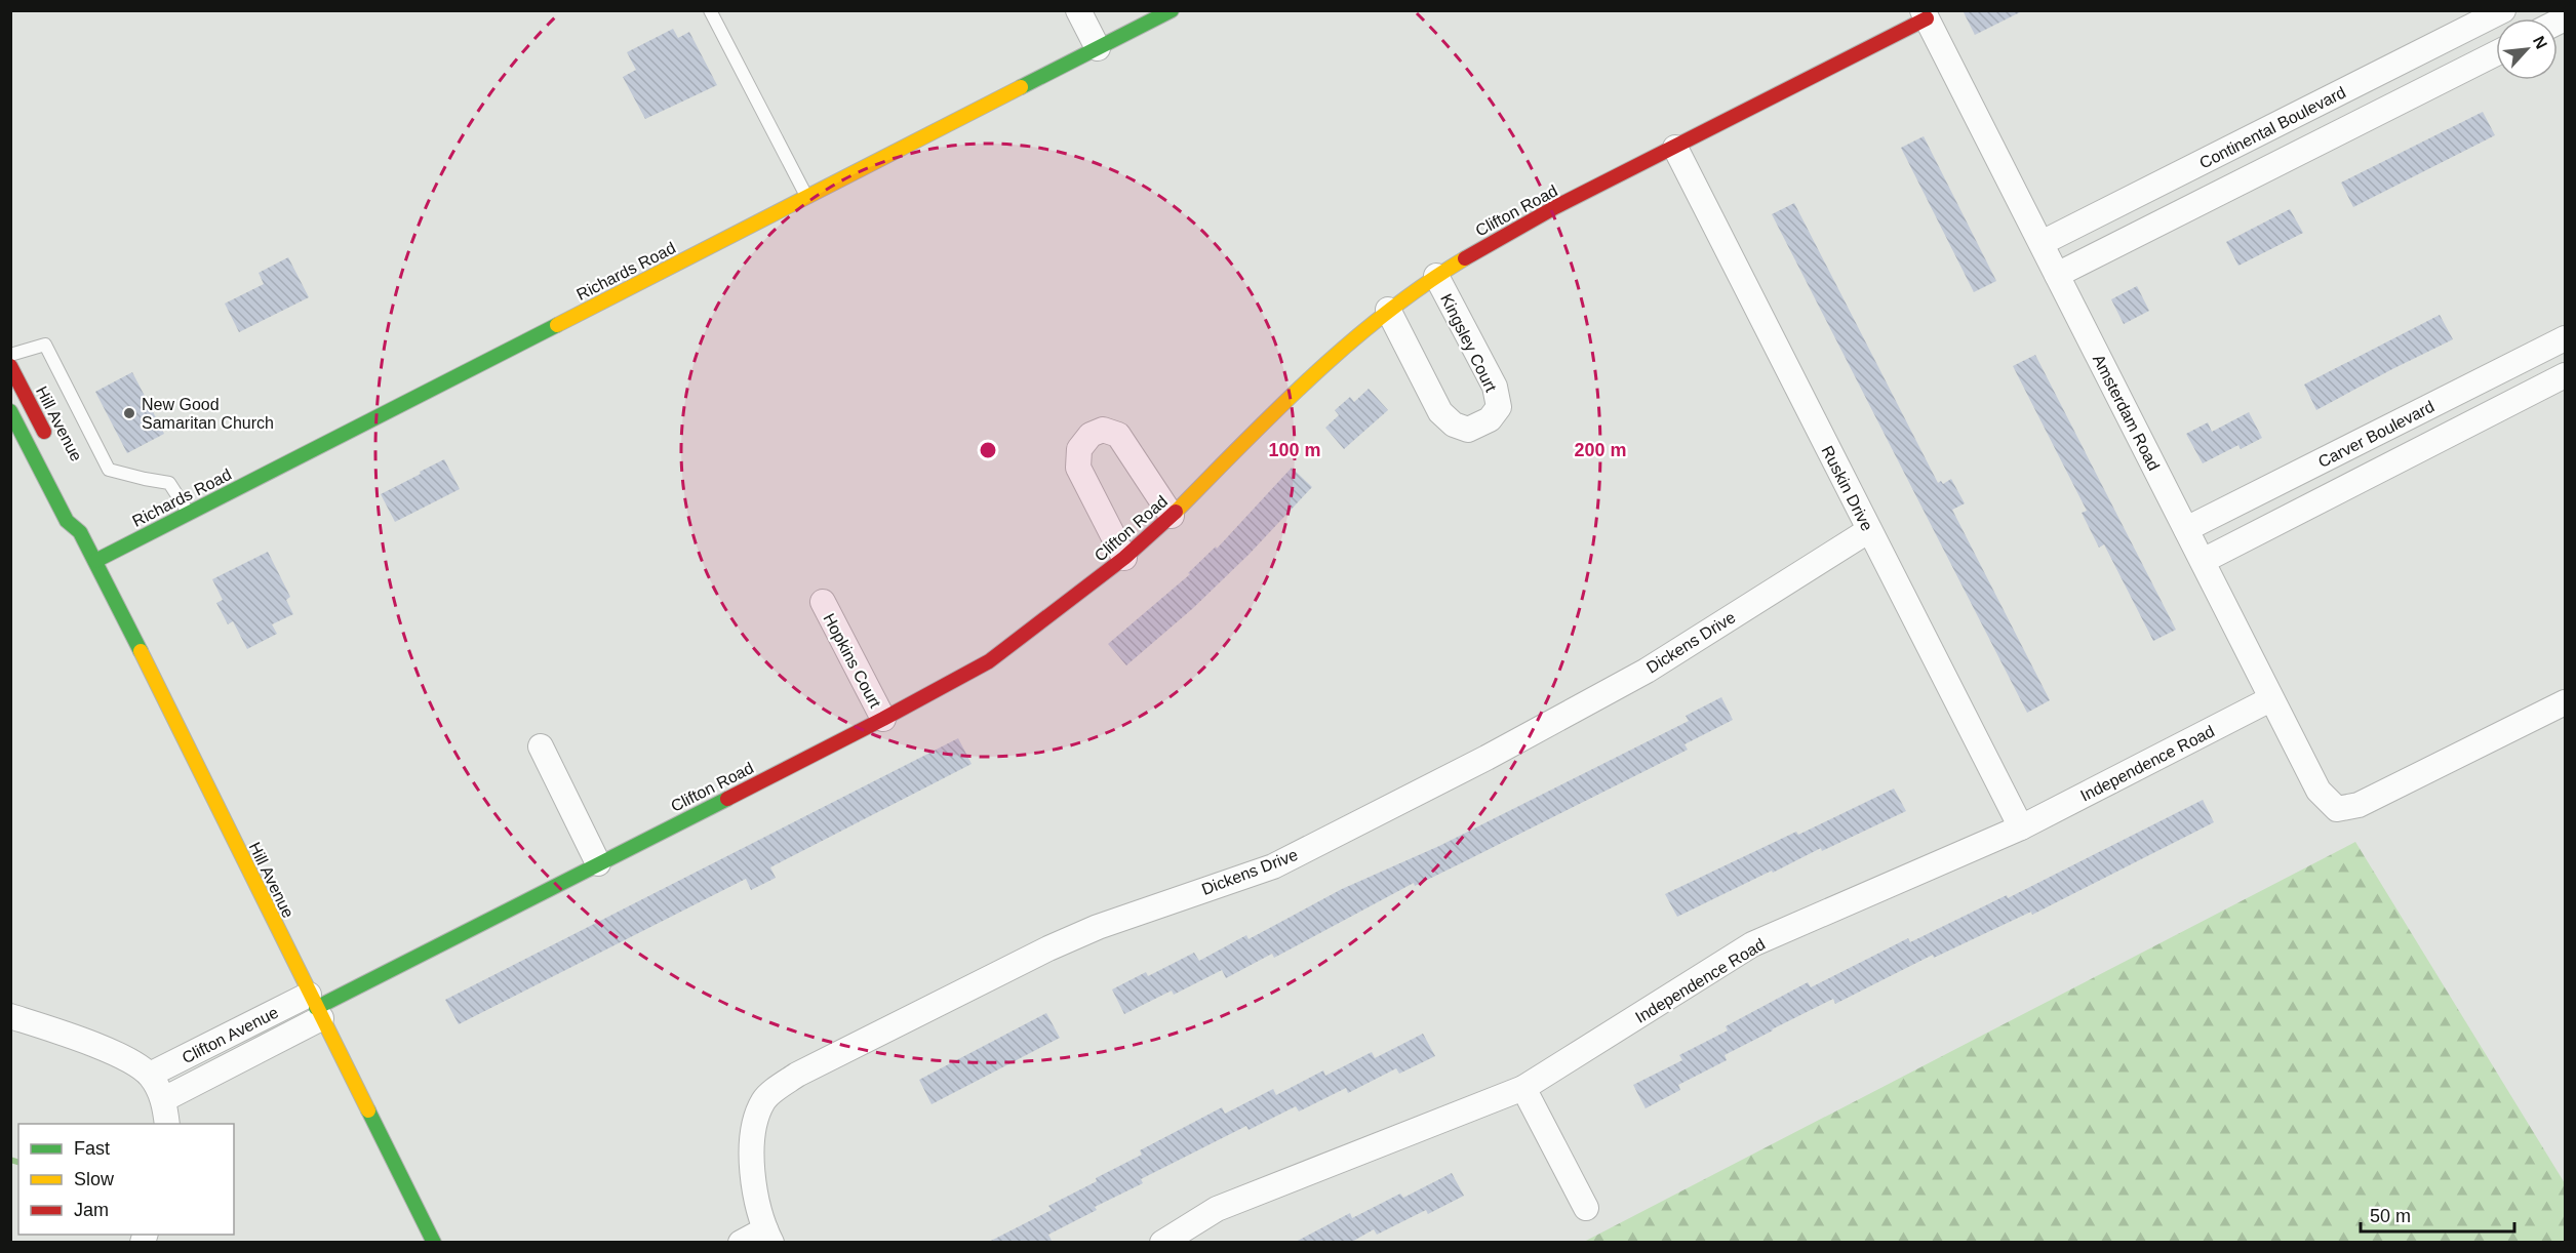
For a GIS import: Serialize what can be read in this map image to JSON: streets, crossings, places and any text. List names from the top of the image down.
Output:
{
  "streets": {
    "street": [
      "Continental Boulevard",
      "Clifton Road",
      "Richards Road",
      "Kingsley Court",
      "Amsterdam Road",
      "Hill Avenue",
      "Carver Boulevard",
      "Ruskin Drive",
      "Dickens Drive",
      "Hopkins Court",
      "Independence Road",
      "Clifton Avenue"
    ]
  },
  "crossings": [
    ["Continental Boulevard", "Amsterdam Road"],
    ["Clifton Road", "Kingsley Court"],
    ["Clifton Road", "Amsterdam Road"],
    ["Clifton Road", "Hill Avenue"],
    ["Clifton Road", "Ruskin Drive"],
    ["Clifton Road", "Hopkins Court"],
    ["Clifton Road", "Clifton Avenue"],
    ["Richards Road", "Hill Avenue"],
    ["Amsterdam Road", "Carver Boulevard"],
    ["Amsterdam Road", "Independence Road"],
    ["Hill Avenue", "Clifton Avenue"],
    ["Ruskin Drive", "Dickens Drive"],
    ["Ruskin Drive", "Independence Road"]
  ],
  "places": ["New Good Samaritan Church"],
  "legend": ["Fast", "Slow", "Jam"],
  "scale_bar": "50 m",
  "north": "top right",
  "rings": ["100 m", "200 m"]
}
